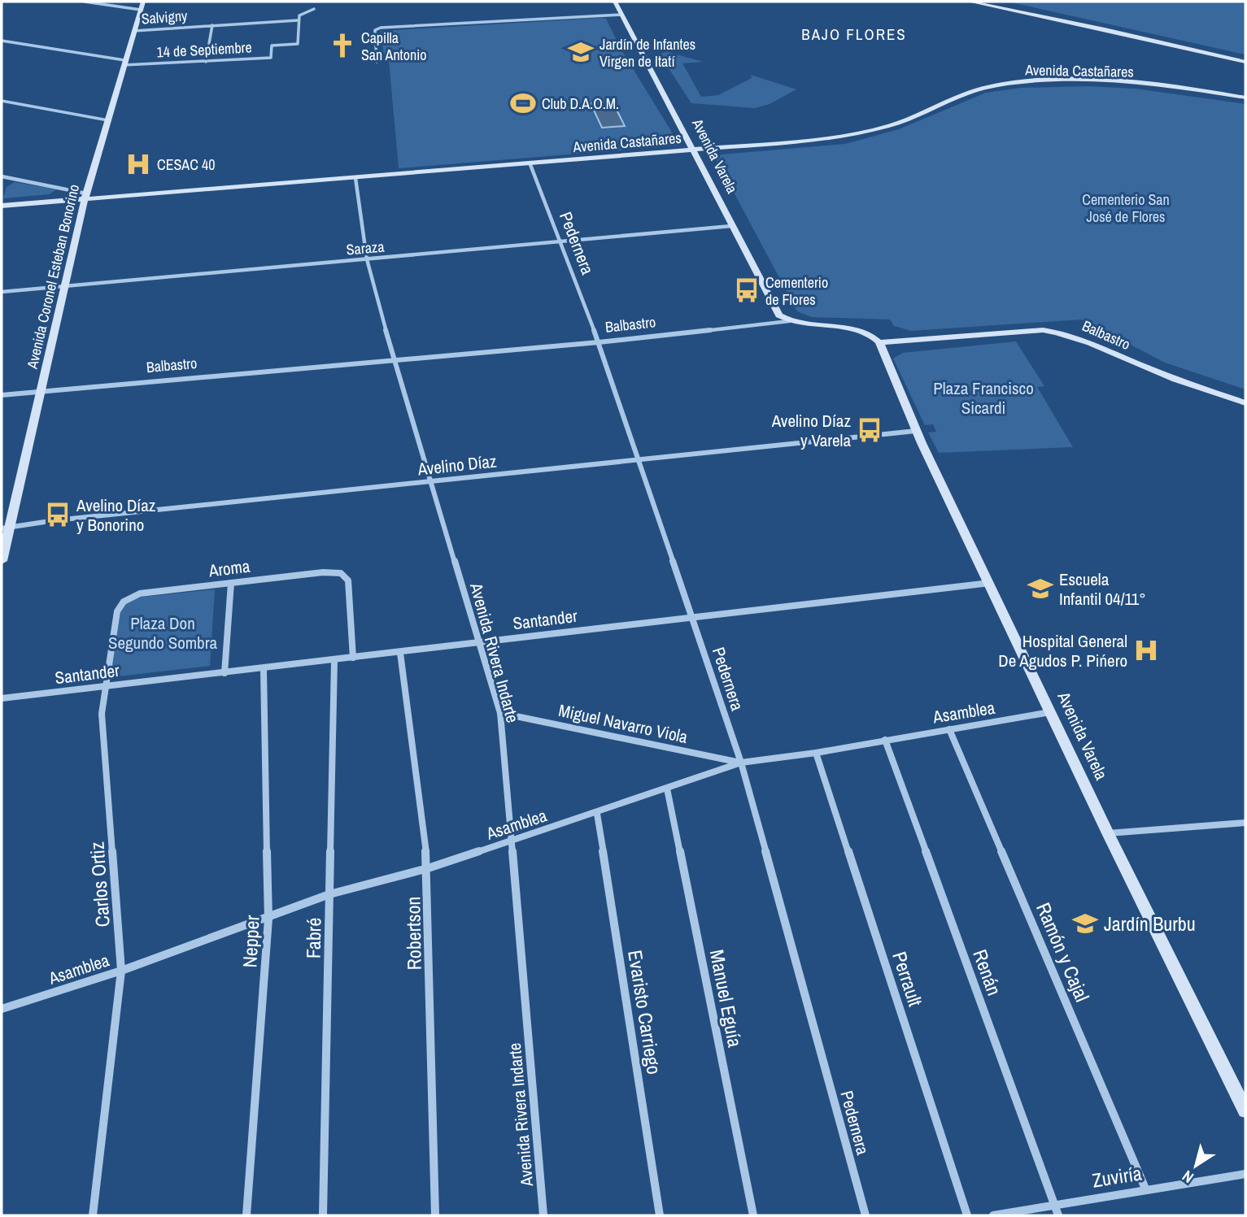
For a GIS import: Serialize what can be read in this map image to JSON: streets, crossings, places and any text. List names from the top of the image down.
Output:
{
  "streets": {
    "main road": [
      "Avenida Castañares",
      "Avenida Varela",
      "Avenida Coronel Esteban Bonorino",
      "Balbastro"
    ],
    "street": [
      "Salvigny",
      "14 de Septiembre",
      "Pedernera",
      "Saraza",
      "Avelino Díaz",
      "Aroma",
      "Santander",
      "Avenida Rivera Indarte",
      "Asamblea",
      "Miguel Navarro Viola",
      "Carlos Ortiz",
      "Robertson",
      "Fabré",
      "Nepper",
      "Ramón y Cajal",
      "Renán",
      "Perrault",
      "Manuel Eguía",
      "Evaristo Carriego",
      "Zuviría"
    ]
  },
  "crossings": [
    ["Salvigny", "14 de Septiembre"],
    ["Salvigny", "Avenida Coronel Esteban Bonorino"],
    ["14 de Septiembre", "Avenida Coronel Esteban Bonorino"],
    ["Avenida Castañares", "Avenida Varela"],
    ["Avenida Castañares", "Pedernera"],
    ["Avenida Castañares", "Avenida Coronel Esteban Bonorino"],
    ["Avenida Castañares", "Avenida Rivera Indarte"],
    ["Avenida Varela", "Saraza"],
    ["Avenida Varela", "Balbastro"],
    ["Avenida Varela", "Avelino Díaz"],
    ["Avenida Varela", "Santander"],
    ["Avenida Varela", "Asamblea"],
    ["Pedernera", "Saraza"],
    ["Pedernera", "Balbastro"],
    ["Pedernera", "Avelino Díaz"],
    ["Pedernera", "Santander"],
    ["Pedernera", "Asamblea"],
    ["Pedernera", "Miguel Navarro Viola"],
    ["Saraza", "Avenida Coronel Esteban Bonorino"],
    ["Saraza", "Avenida Rivera Indarte"],
    ["Avenida Coronel Esteban Bonorino", "Balbastro"],
    ["Avenida Coronel Esteban Bonorino", "Avelino Díaz"],
    ["Balbastro", "Avenida Rivera Indarte"],
    ["Avelino Díaz", "Avenida Rivera Indarte"],
    ["Aroma", "Santander"],
    ["Aroma", "Carlos Ortiz"],
    ["Santander", "Avenida Rivera Indarte"],
    ["Santander", "Carlos Ortiz"],
    ["Santander", "Robertson"],
    ["Santander", "Fabré"],
    ["Santander", "Nepper"],
    ["Avenida Rivera Indarte", "Asamblea"],
    ["Avenida Rivera Indarte", "Miguel Navarro Viola"],
    ["Asamblea", "Miguel Navarro Viola"],
    ["Asamblea", "Carlos Ortiz"],
    ["Asamblea", "Robertson"],
    ["Asamblea", "Fabré"],
    ["Asamblea", "Nepper"],
    ["Asamblea", "Ramón y Cajal"],
    ["Asamblea", "Renán"],
    ["Asamblea", "Perrault"],
    ["Asamblea", "Manuel Eguía"],
    ["Asamblea", "Evaristo Carriego"],
    ["Ramón y Cajal", "Zuviría"],
    ["Renán", "Zuviría"]
  ],
  "districts": ["BAJO FLORES"],
  "parks": ["Cementerio San José de Flores", "Plaza Francisco Sicardi", "Plaza Don Segundo Sombra"],
  "places": {
    "church": ["Capilla San Antonio"],
    "school or university": ["Jardín de Infantes Virgen de Itatí", "Escuela Infantil 04/11°", "Jardín Burbu"],
    "sports": ["Club D.A.O.M."],
    "hospital": ["CESAC 40", "Hospital General De Agudos P. Pińero"],
    "bus stop": ["Cementerio de Flores", "Avelino Díaz y Varela", "Avelino Díaz y Bonorino"]
  },
  "north": "bottom left"
}
